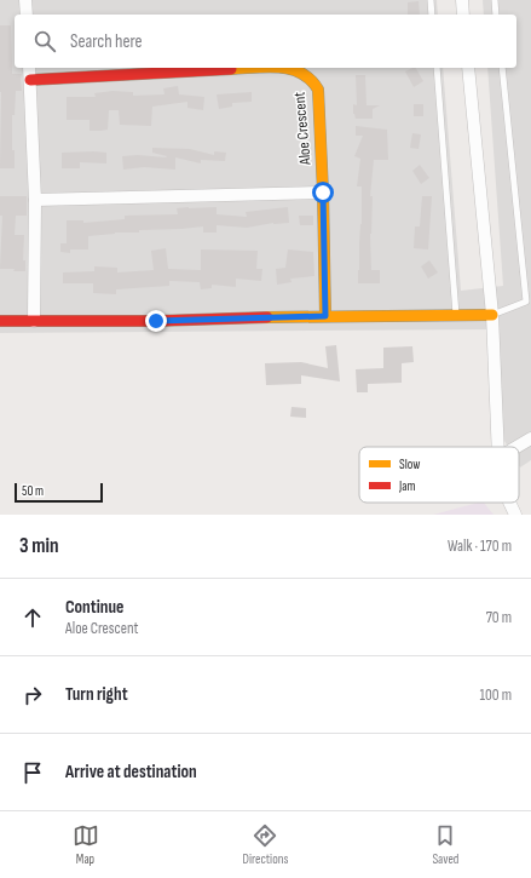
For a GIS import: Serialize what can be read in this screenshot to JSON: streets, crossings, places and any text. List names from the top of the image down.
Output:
{
  "streets": {
    "street": ["Aloe Crescent"]
  },
  "legend": ["Slow", "Jam"],
  "scale_bar": "50 m",
  "page": {
    "search": "Search here",
    "scale": "50 m",
    "heading": ["3 min", "Walk · 170 m"],
    "list": [
      ["Continue", "Aloe Crescent", "70 m"],
      ["Turn right", "100 m"],
      "Arrive at destination"
    ],
    "nav": ["Map", "Directions", "Saved"]
  }
}
